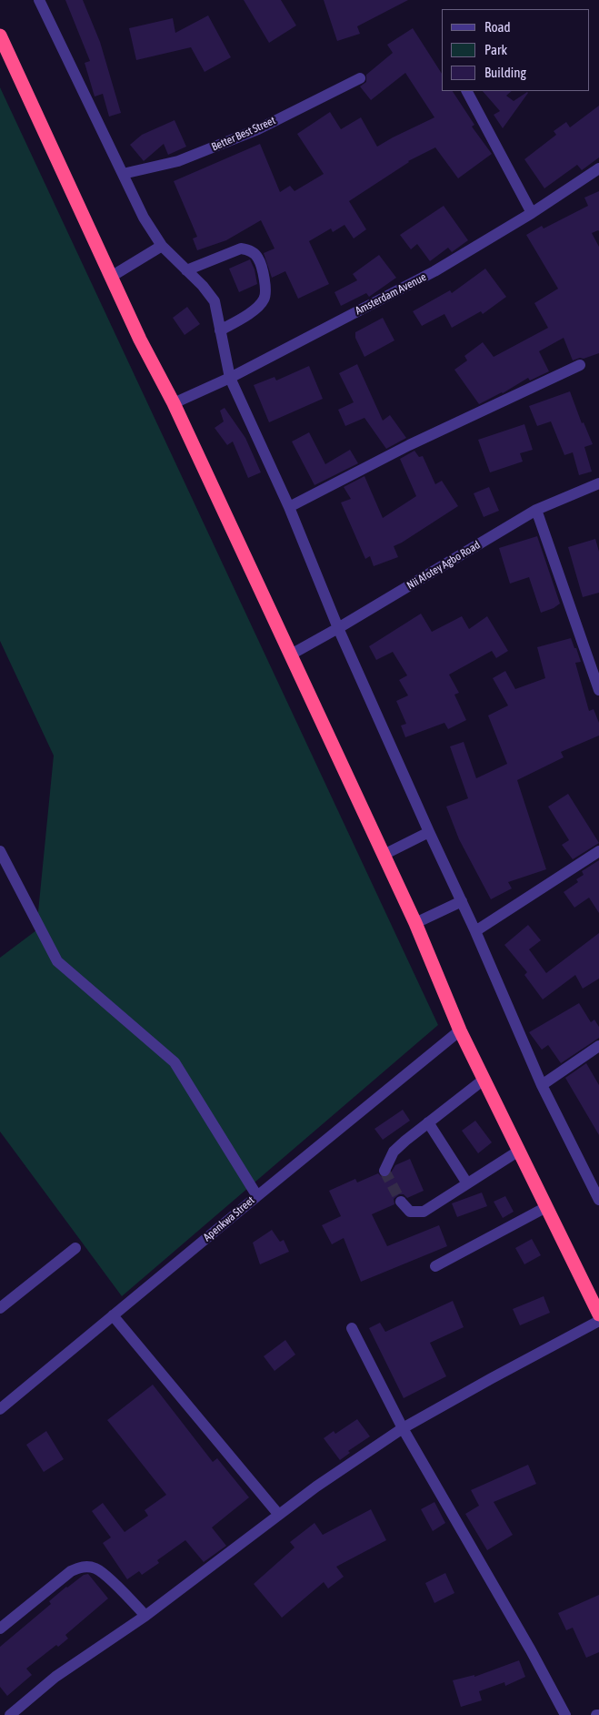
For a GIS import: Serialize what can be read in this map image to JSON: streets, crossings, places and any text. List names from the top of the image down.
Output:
{
  "streets": {
    "street": [
      "Better Best Street",
      "Amsterdam Avenue",
      "Nii Afotey Agbo Road",
      "Apenkwa Street"
    ]
  },
  "legend": ["Road", "Park", "Building"]
}
